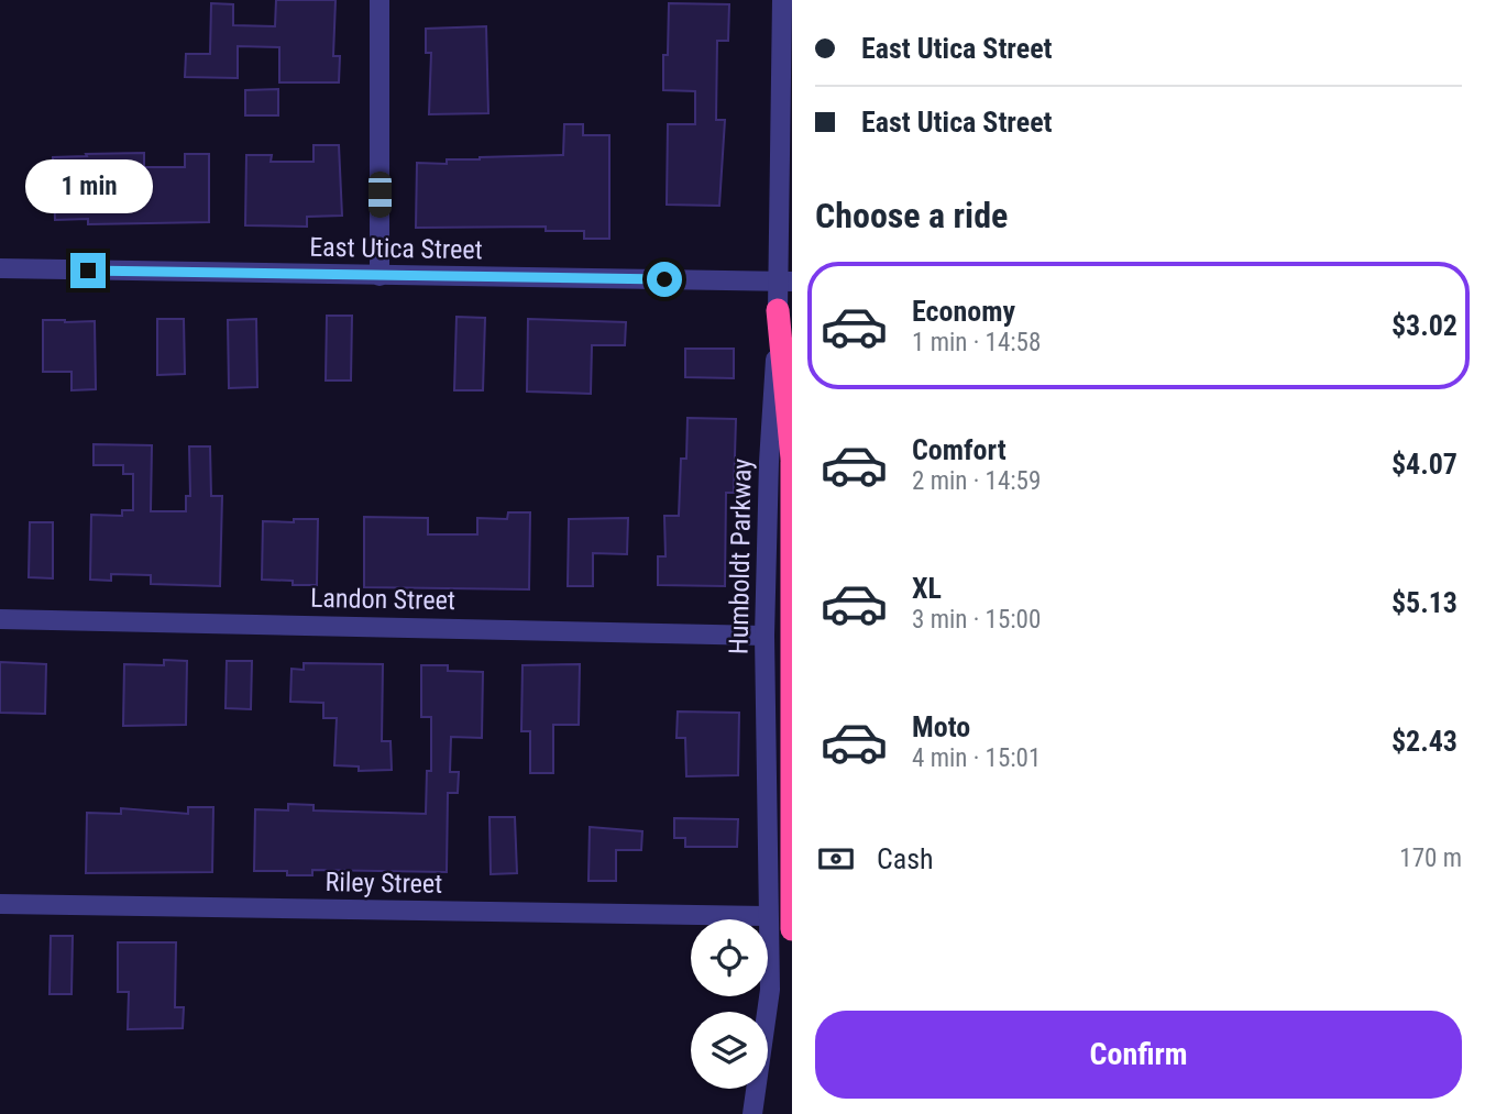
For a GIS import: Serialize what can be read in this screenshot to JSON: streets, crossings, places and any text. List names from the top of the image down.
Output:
{
  "streets": {
    "street": [
      "East Utica Street",
      "Humboldt Parkway",
      "Landon Street",
      "Riley Street"
    ]
  },
  "crossings": [
    ["East Utica Street", "Humboldt Parkway"],
    ["Humboldt Parkway", "Landon Street"],
    ["Humboldt Parkway", "Riley Street"]
  ],
  "page": {
    "banner": ["East Utica Street", "East Utica Street"],
    "bubble": "1 min",
    "heading": "Choose a ride",
    "list": [
      {
        "name": "Economy",
        "note": "1 min · 14:58",
        "value": "$3.02"
      },
      {
        "name": "Comfort",
        "note": "2 min · 14:59",
        "value": "$4.07"
      },
      {
        "name": "XL",
        "note": "3 min · 15:00",
        "value": "$5.13"
      },
      {
        "name": "Moto",
        "note": "4 min · 15:01",
        "value": "$2.43"
      }
    ],
    "pay": ["Cash", "170 m"],
    "buttons": "Confirm"
  }
}
